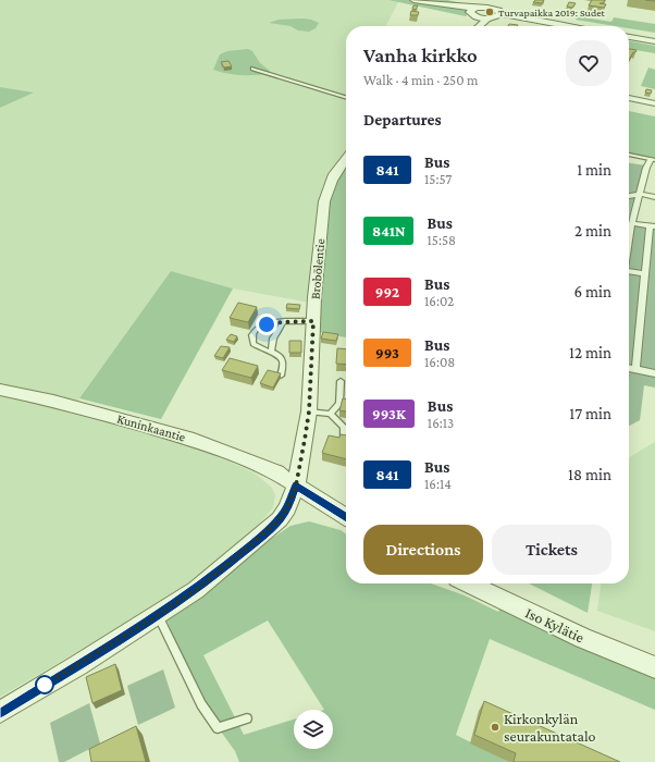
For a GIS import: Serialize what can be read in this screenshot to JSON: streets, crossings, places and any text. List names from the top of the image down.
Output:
{
  "streets": {
    "street": ["Brobölentie", "Kuninkaantie", "Iso Kylätie"]
  },
  "crossings": [
    ["Brobölentie", "Kuninkaantie"]
  ],
  "places": ["Turvapaikka 2019: Sudet", "Kirkonkylän seurakuntatalo"],
  "lines": ["bus line 841"],
  "page": {
    "heading": [
      ["Vanha kirkko", "Walk · 4 min · 250 m"],
      "Departures"
    ],
    "list": [
      {
        "mark": "841",
        "name": "Bus",
        "note": "15:57",
        "value": "1 min"
      },
      {
        "mark": "841N",
        "name": "Bus",
        "note": "15:58",
        "value": "2 min"
      },
      {
        "mark": "992",
        "name": "Bus",
        "note": "16:02",
        "value": "6 min"
      },
      {
        "mark": "993",
        "name": "Bus",
        "note": "16:08",
        "value": "12 min"
      },
      {
        "mark": "993K",
        "name": "Bus",
        "note": "16:13",
        "value": "17 min"
      },
      {
        "mark": "841",
        "name": "Bus",
        "note": "16:14",
        "value": "18 min"
      }
    ],
    "buttons": ["Directions", "Tickets"]
  }
}
